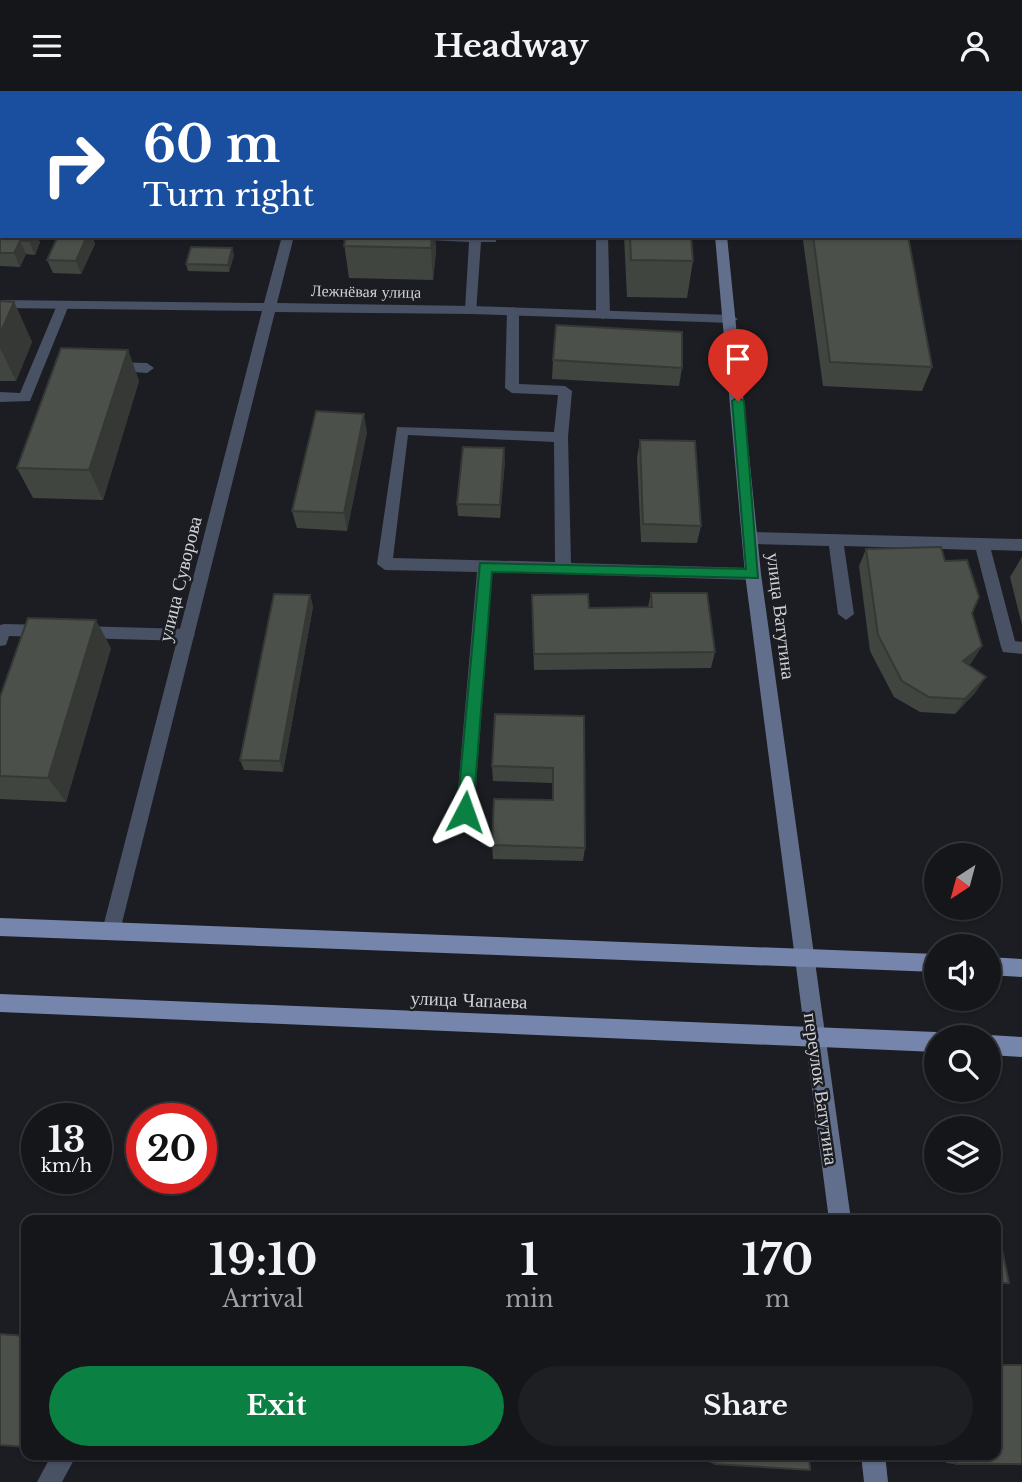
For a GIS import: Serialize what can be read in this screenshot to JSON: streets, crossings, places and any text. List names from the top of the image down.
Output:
{
  "streets": {
    "main road": ["улица Ватутина", "улица Чапаева", "переулок Ватутина"],
    "street": ["Лежнёвая улица", "улица Суворова"]
  },
  "crossings": [
    ["Лежнёвая улица", "улица Суворова"],
    ["Лежнёвая улица", "улица Ватутина"],
    ["улица Ватутина", "переулок Ватутина"],
    ["улица Чапаева", "переулок Ватутина"]
  ],
  "north": "bottom left",
  "page": {
    "header": "Headway",
    "turn": ["60 m", "Turn right"],
    "speed": "13 km/h",
    "limit": "20",
    "eta": [
      "19:10",
      "Arrival",
      "1",
      "min",
      "170",
      "m"
    ],
    "buttons": ["Exit", "Share"]
  }
}
